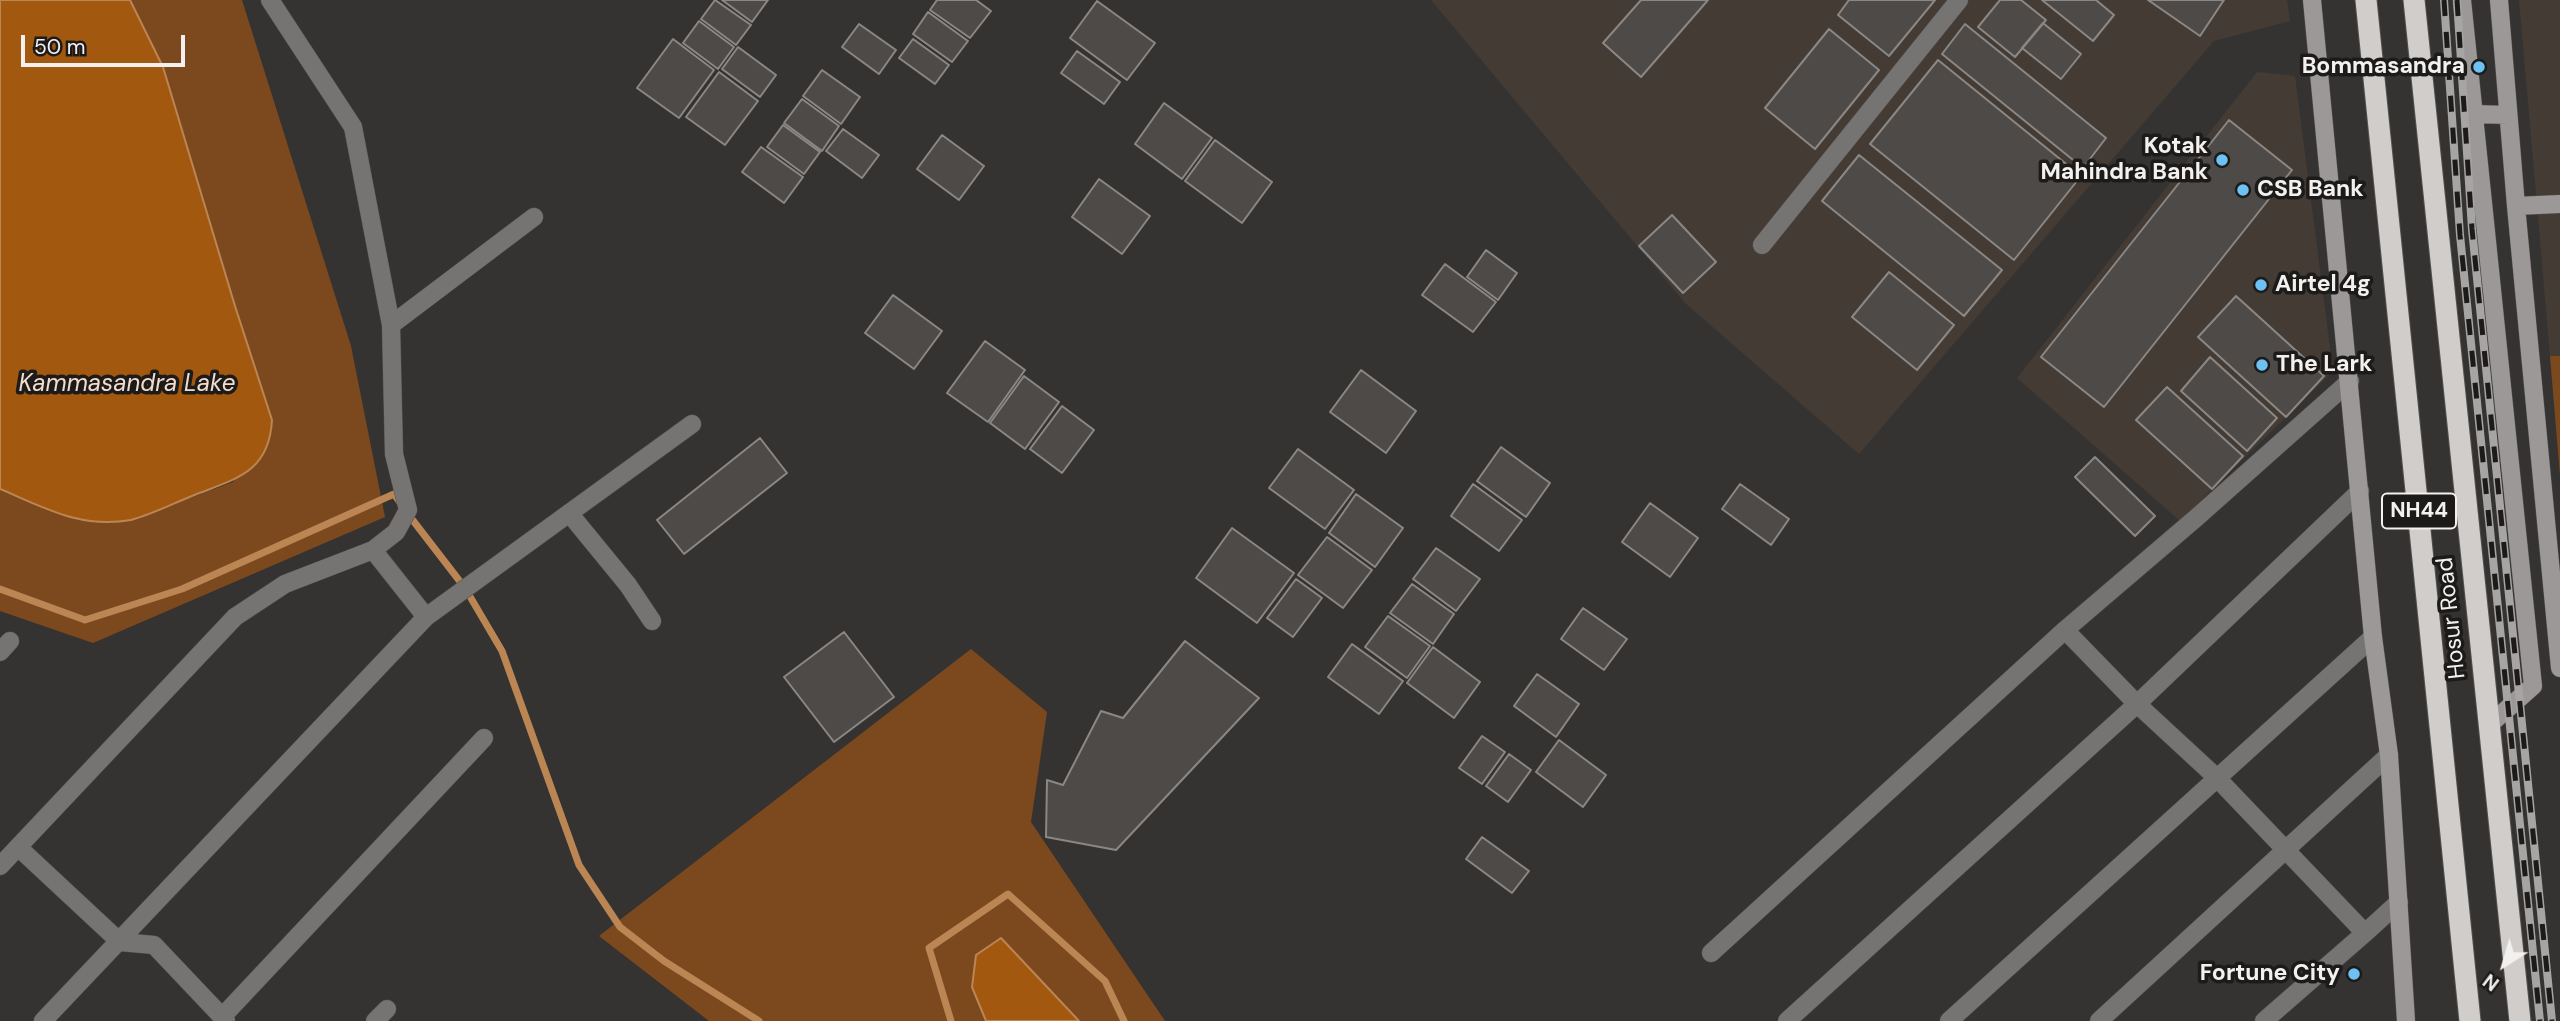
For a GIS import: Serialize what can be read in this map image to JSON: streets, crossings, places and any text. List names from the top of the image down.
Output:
{
  "streets": {
    "highway": ["NH44", "Hosur Road"]
  },
  "water": ["Kammasandra Lake"],
  "places": [
    "Bommasandra",
    "Kotak Mahindra Bank",
    "CSB Bank",
    "Airtel 4g",
    "The Lark",
    "Fortune City"
  ],
  "scale_bar": "50 m",
  "north": "bottom left"
}
